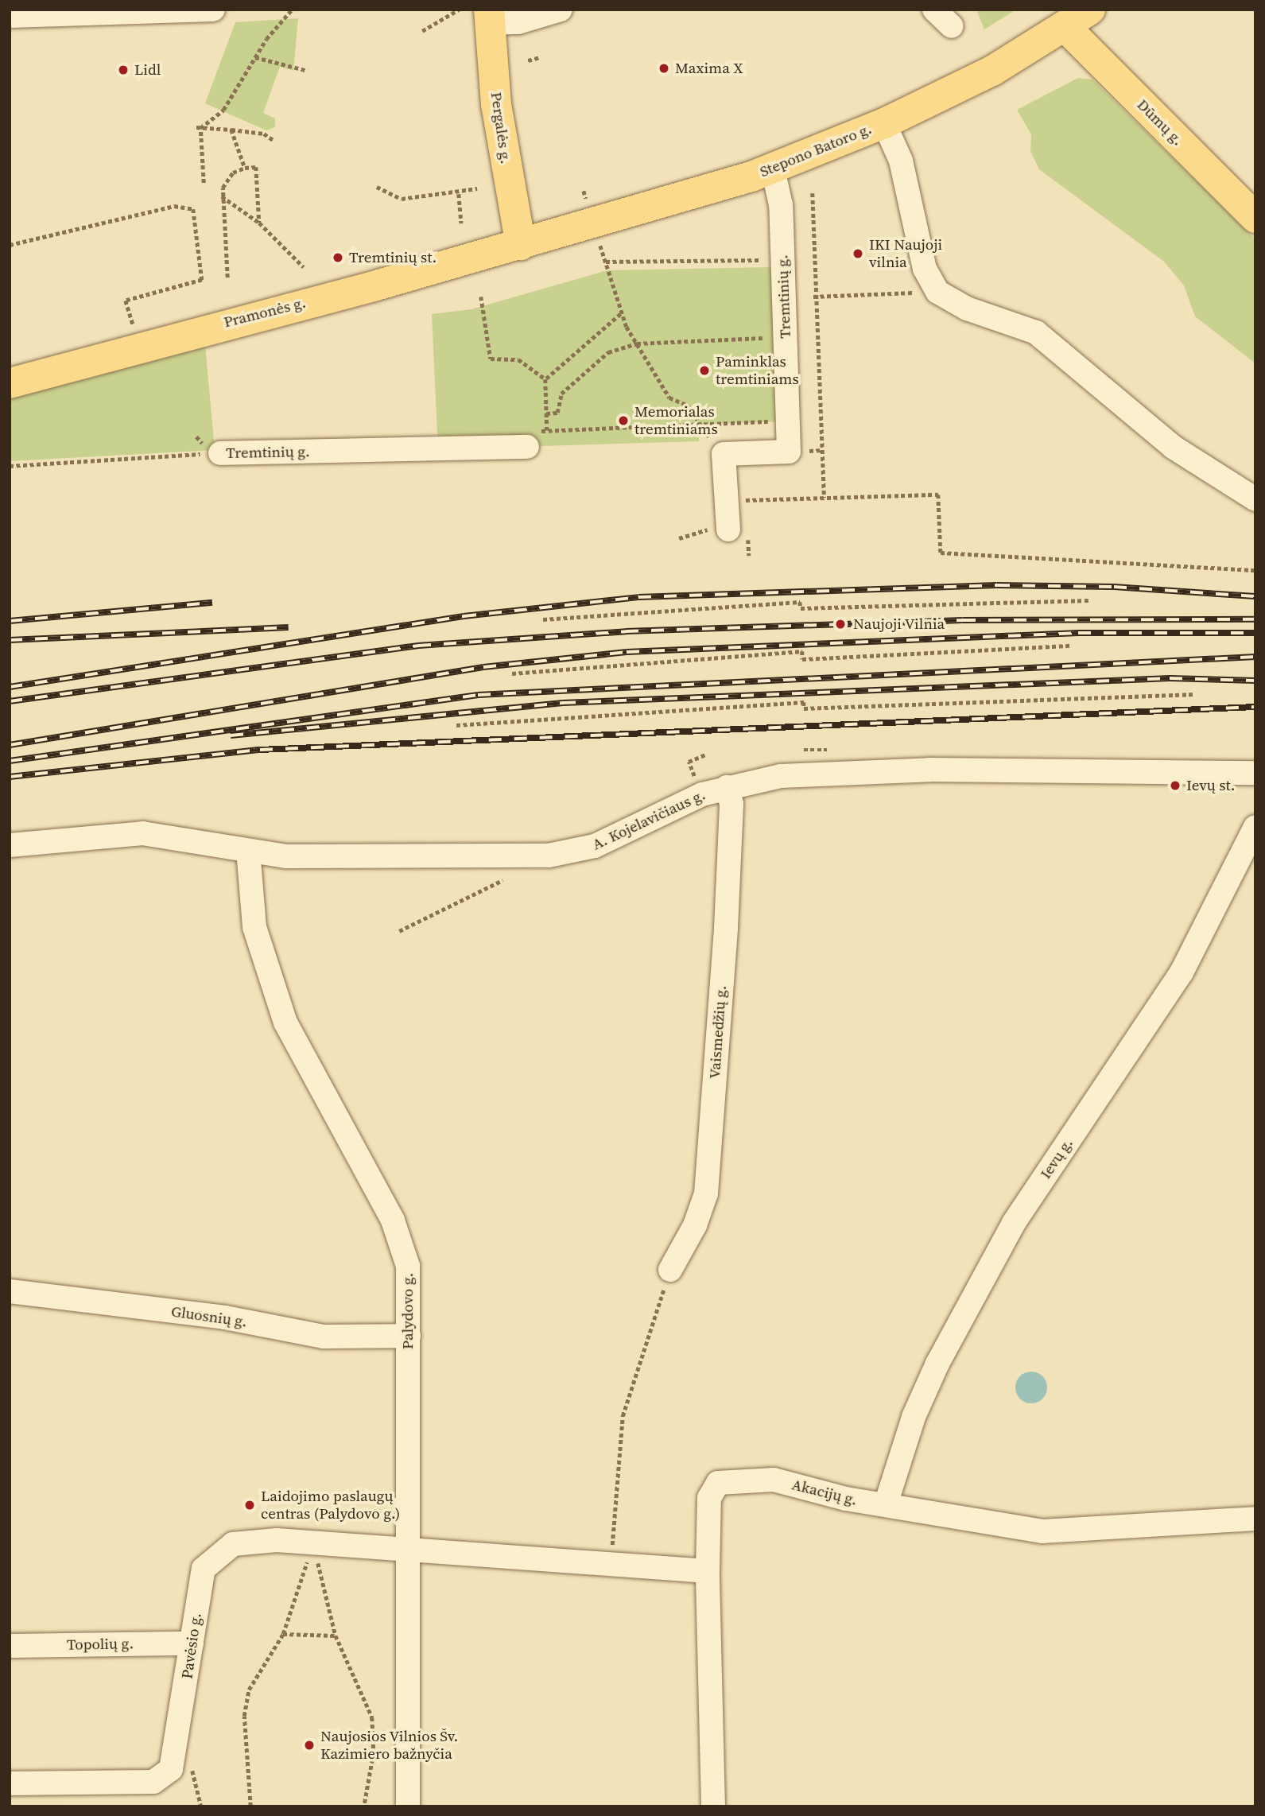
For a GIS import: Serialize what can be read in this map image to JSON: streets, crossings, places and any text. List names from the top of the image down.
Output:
{
  "streets": {
    "main road": [
      "Dūmų g.",
      "Pergalės g.",
      "Stepono Batoro g.",
      "Pramonės g."
    ],
    "street": [
      "Tremtinių g.",
      "A. Kojelavičiaus g.",
      "Vaismedžių g.",
      "Ievų g.",
      "Palydovo g.",
      "Gluosnių g.",
      "Akacijų g.",
      "Topolių g.",
      "Pavėsio g."
    ]
  },
  "crossings": [
    ["Dūmų g.", "Stepono Batoro g."],
    ["Pergalės g.", "Stepono Batoro g."],
    ["Pergalės g.", "Pramonės g."],
    ["Stepono Batoro g.", "Tremtinių g."],
    ["Stepono Batoro g.", "Pramonės g."],
    ["A. Kojelavičiaus g.", "Vaismedžių g."],
    ["A. Kojelavičiaus g.", "Palydovo g."],
    ["Ievų g.", "Akacijų g."],
    ["Palydovo g.", "Gluosnių g."],
    ["Palydovo g.", "Pavėsio g."],
    ["Akacijų g.", "Pavėsio g."],
    ["Topolių g.", "Pavėsio g."]
  ],
  "places": [
    "Maxima X",
    "Lidl",
    "IKI Naujoji vilnia",
    "Tremtinių st.",
    "Paminklas tremtiniams",
    "Memorialas tremtiniams",
    "Naujoji Vilnia",
    "Ievų st.",
    "Laidojimo paslaugų centras (Palydovo g.)",
    "Naujosios Vilnios Šv. Kazimiero bažnyčia"
  ]
}
